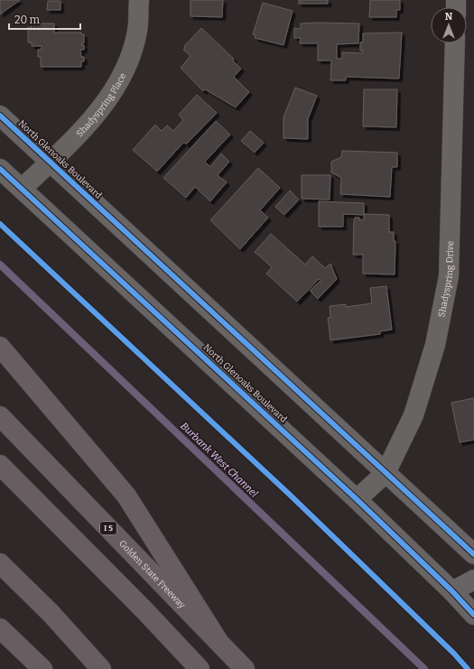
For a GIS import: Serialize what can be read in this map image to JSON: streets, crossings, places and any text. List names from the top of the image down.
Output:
{
  "streets": {
    "highway": ["I 5", "Golden State Freeway"],
    "main road": ["Shadyspring Place", "North Glenoaks Boulevard", "Shadyspring Drive"]
  },
  "crossings": [
    ["Shadyspring Place", "North Glenoaks Boulevard"],
    ["North Glenoaks Boulevard", "Shadyspring Drive"]
  ],
  "water": ["Burbank West Channel"],
  "scale_bar": "20 m",
  "north": "top"
}
